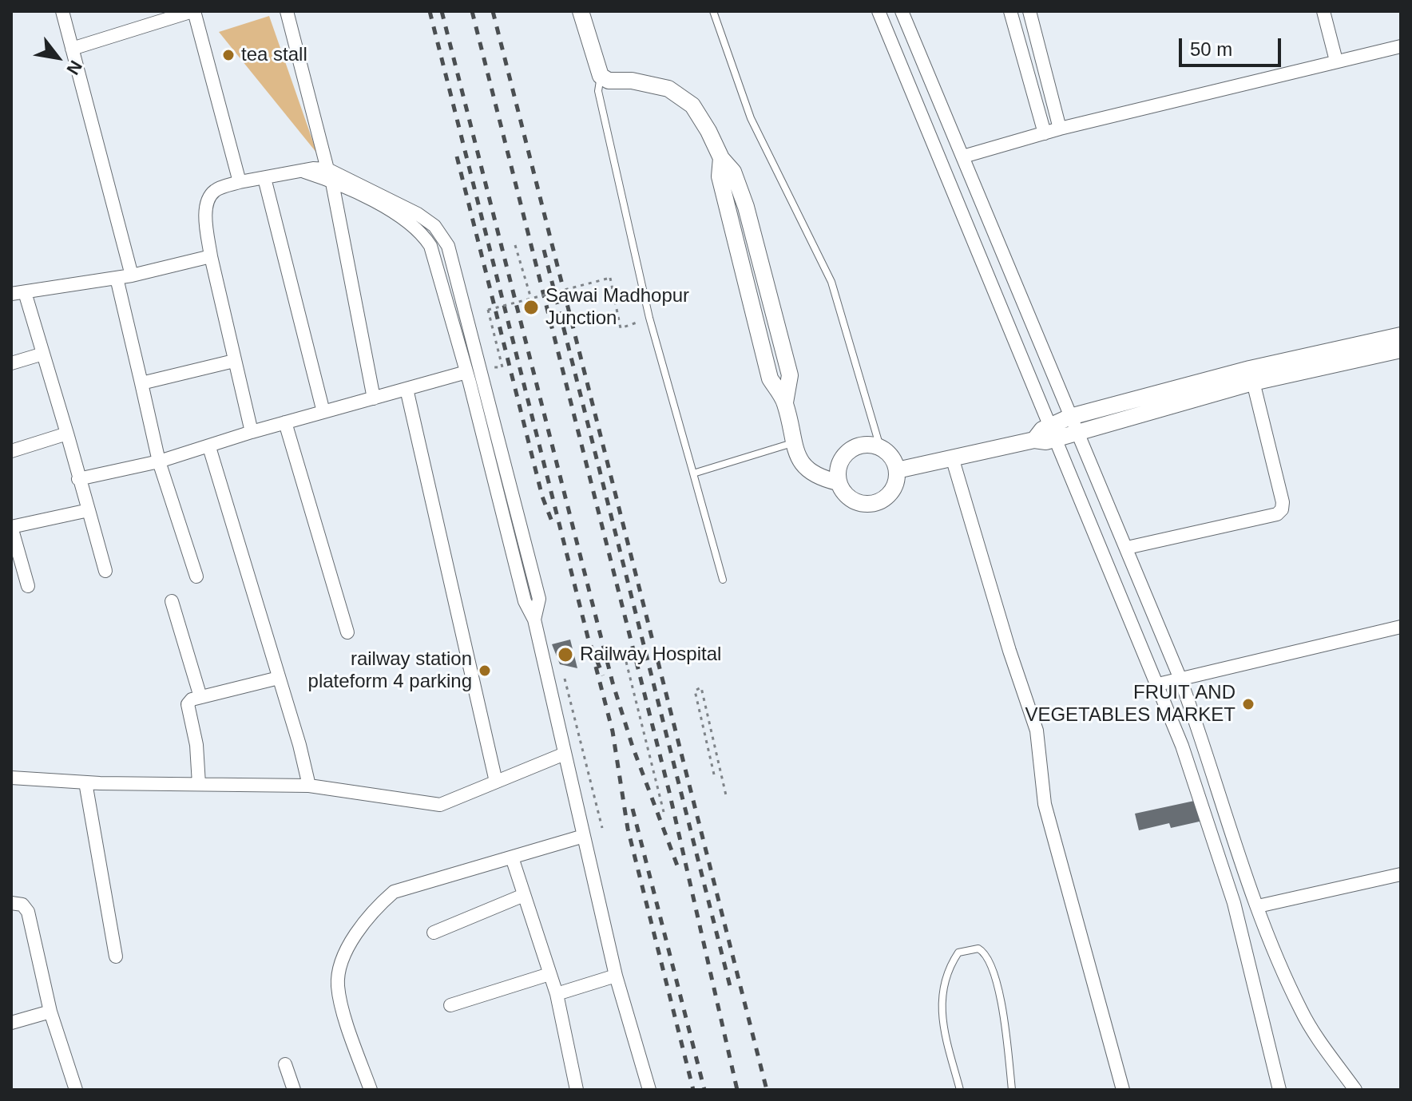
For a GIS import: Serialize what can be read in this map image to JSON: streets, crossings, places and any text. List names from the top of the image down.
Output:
{
  "places": [
    "tea stall",
    "Sawai Madhopur Junction",
    "Railway Hospital",
    "railway station plateform 4 parking",
    "FRUIT AND VEGETABLES MARKET"
  ],
  "scale_bar": "50 m",
  "north": "bottom right"
}
